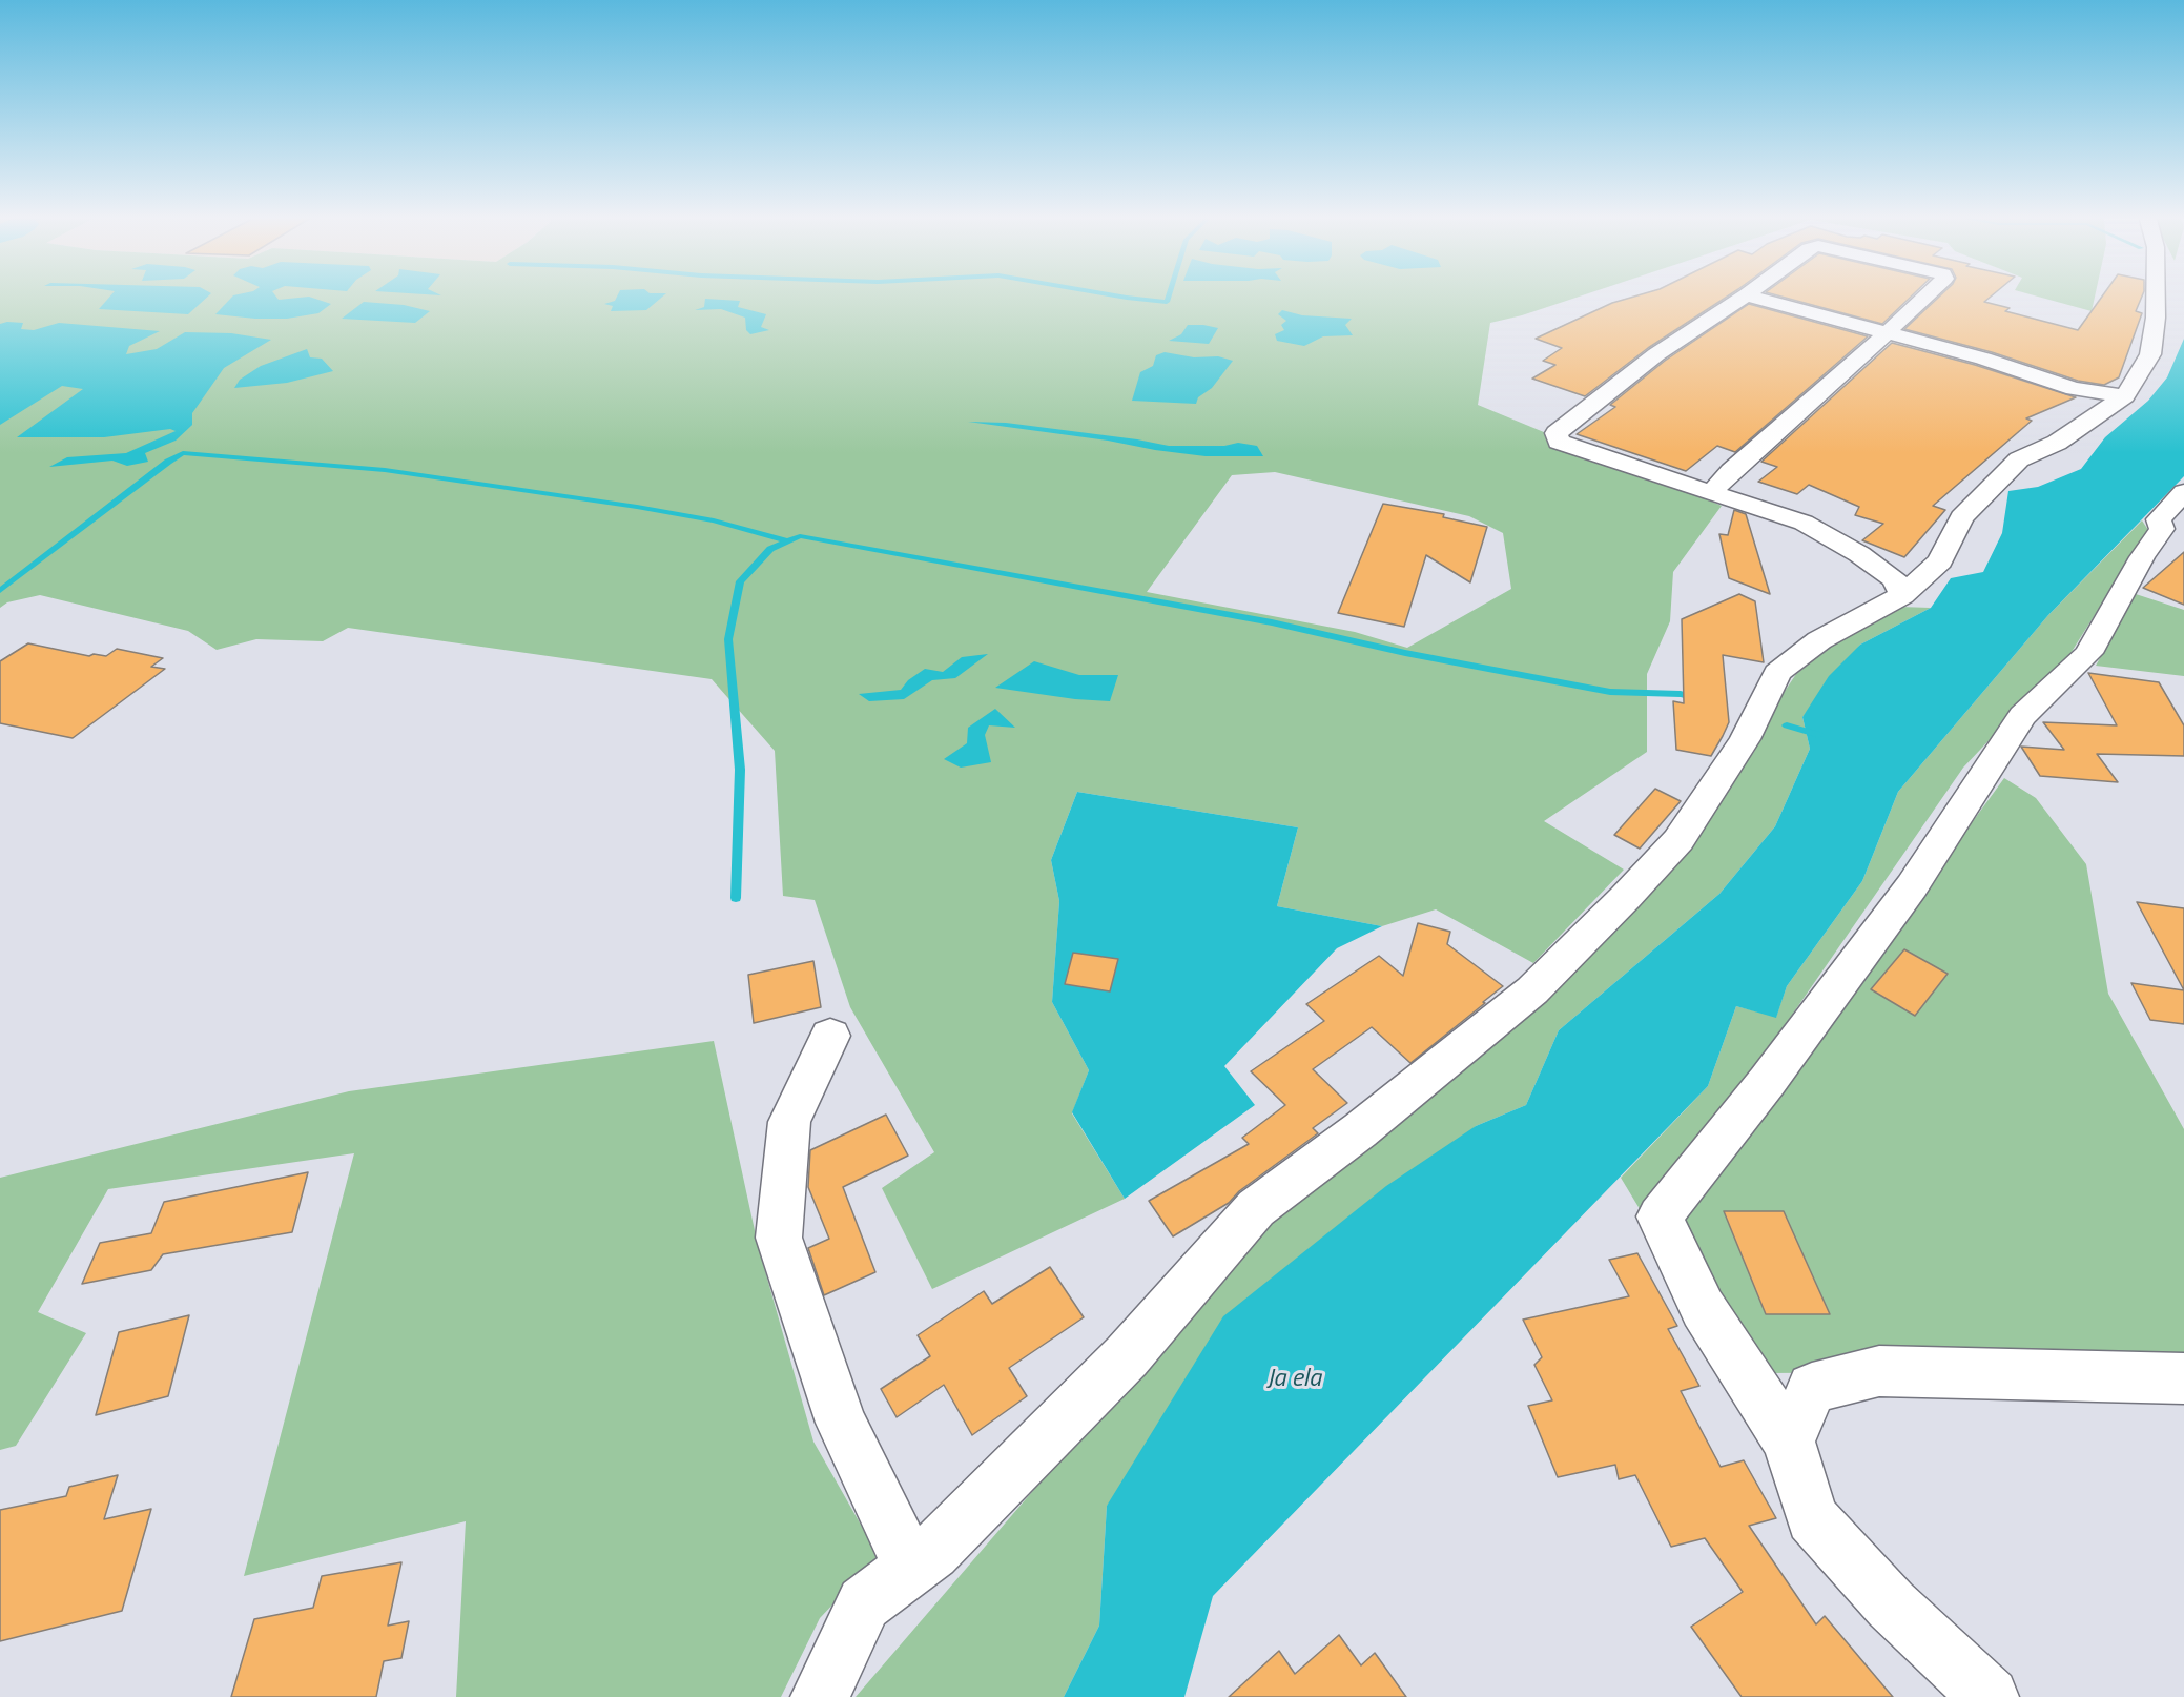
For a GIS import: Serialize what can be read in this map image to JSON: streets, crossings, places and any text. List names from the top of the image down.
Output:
{
  "water": ["Ja ela"]
}
